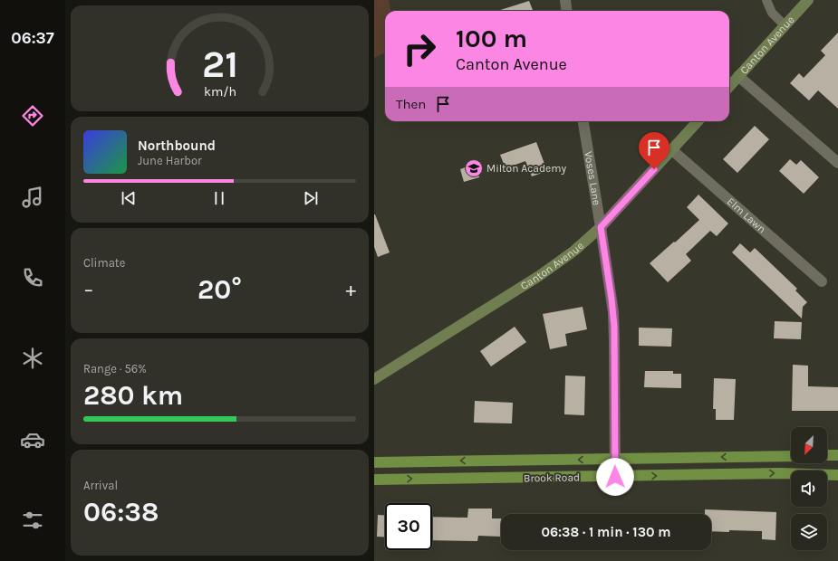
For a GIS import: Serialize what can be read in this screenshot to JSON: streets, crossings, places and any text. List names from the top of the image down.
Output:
{
  "streets": {
    "main road": ["Brook Road"],
    "street": ["Canton Avenue", "Voses Lane", "Elm Lawn"]
  },
  "crossings": [
    ["Canton Avenue", "Voses Lane"],
    ["Canton Avenue", "Elm Lawn"],
    ["Voses Lane", "Brook Road"]
  ],
  "places": {
    "school or university": ["Milton Academy"]
  },
  "north": "bottom left",
  "page": {
    "tabs": "06:37",
    "turn": ["100 m", "Canton Avenue"],
    "then": "Then",
    "song": ["Northbound", "June Harbor"],
    "tile": [
      "Climate",
      ["Range · 56%", "280 km"],
      ["Arrival", "06:38"]
    ],
    "heat": ["−", "20°", "+"],
    "limit": "30",
    "trip": "06:38 · 1 min · 130 m",
    "gauge": ["21", "km/h"]
  }
}
